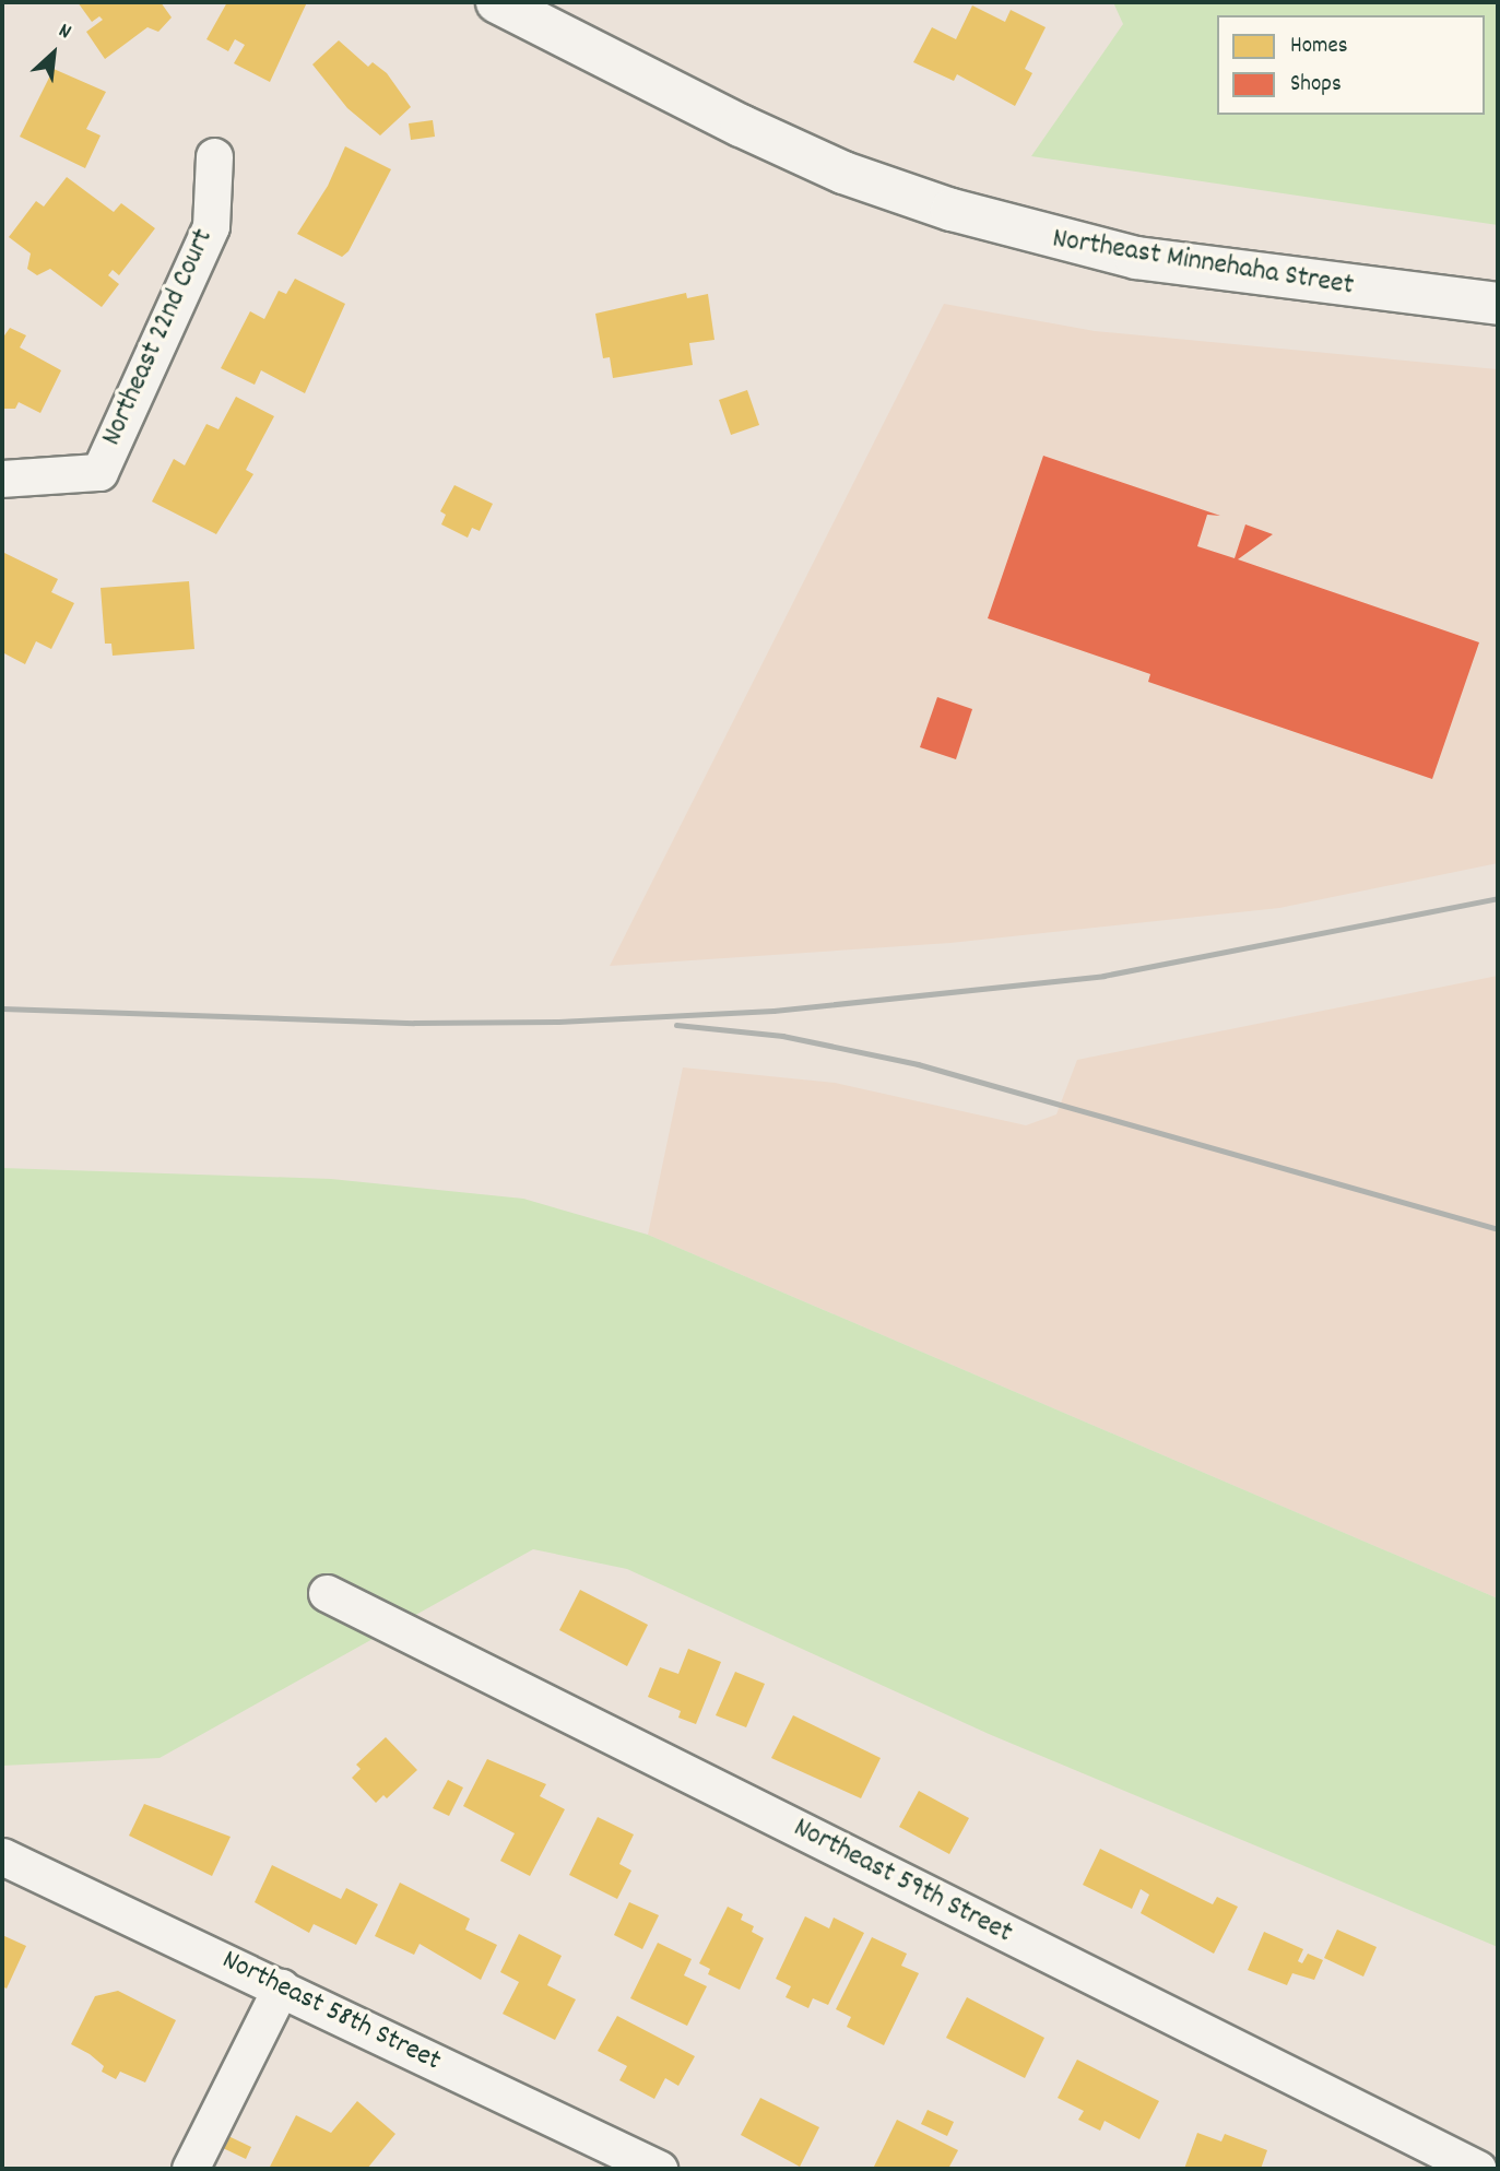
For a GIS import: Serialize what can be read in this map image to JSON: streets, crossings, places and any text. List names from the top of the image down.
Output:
{
  "streets": {
    "main road": ["Northeast Minnehaha Street"],
    "street": ["Northeast 22nd Court", "Northeast 59th Street", "Northeast 58th Street"]
  },
  "legend": ["Homes", "Shops"],
  "north": "top right"
}
